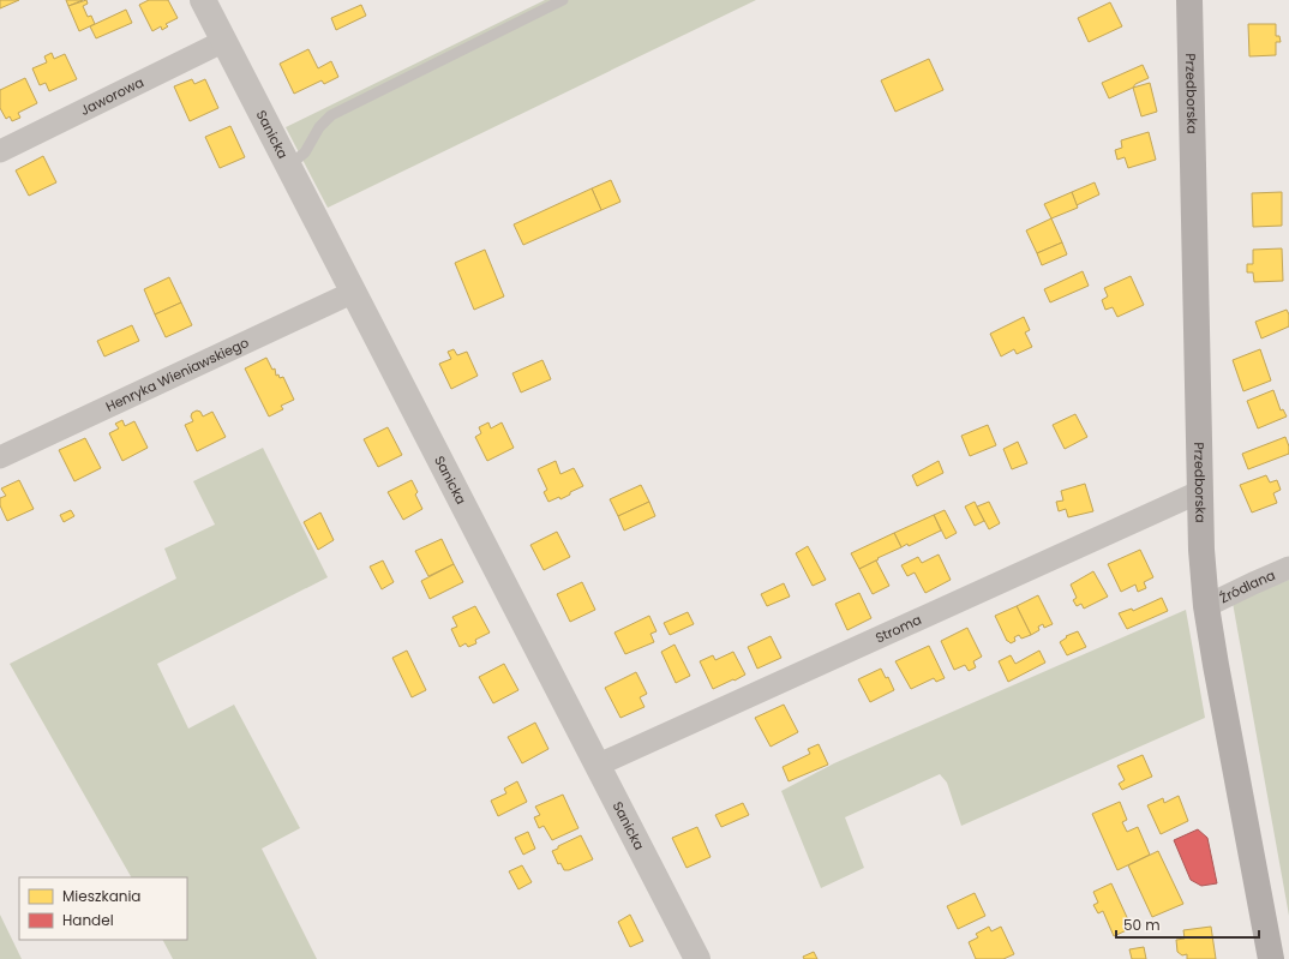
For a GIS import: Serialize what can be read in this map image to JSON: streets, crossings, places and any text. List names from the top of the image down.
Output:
{
  "streets": {
    "main road": ["Przedborska"],
    "street": [
      "Jaworowa",
      "Sanicka",
      "Henryka Wieniawskiego",
      "Źródlana",
      "Stroma"
    ]
  },
  "crossings": [
    ["Przedborska", "Źródlana"],
    ["Przedborska", "Stroma"],
    ["Jaworowa", "Sanicka"],
    ["Sanicka", "Henryka Wieniawskiego"],
    ["Sanicka", "Stroma"]
  ],
  "legend": ["Mieszkania", "Handel"],
  "scale_bar": "50 m"
}
